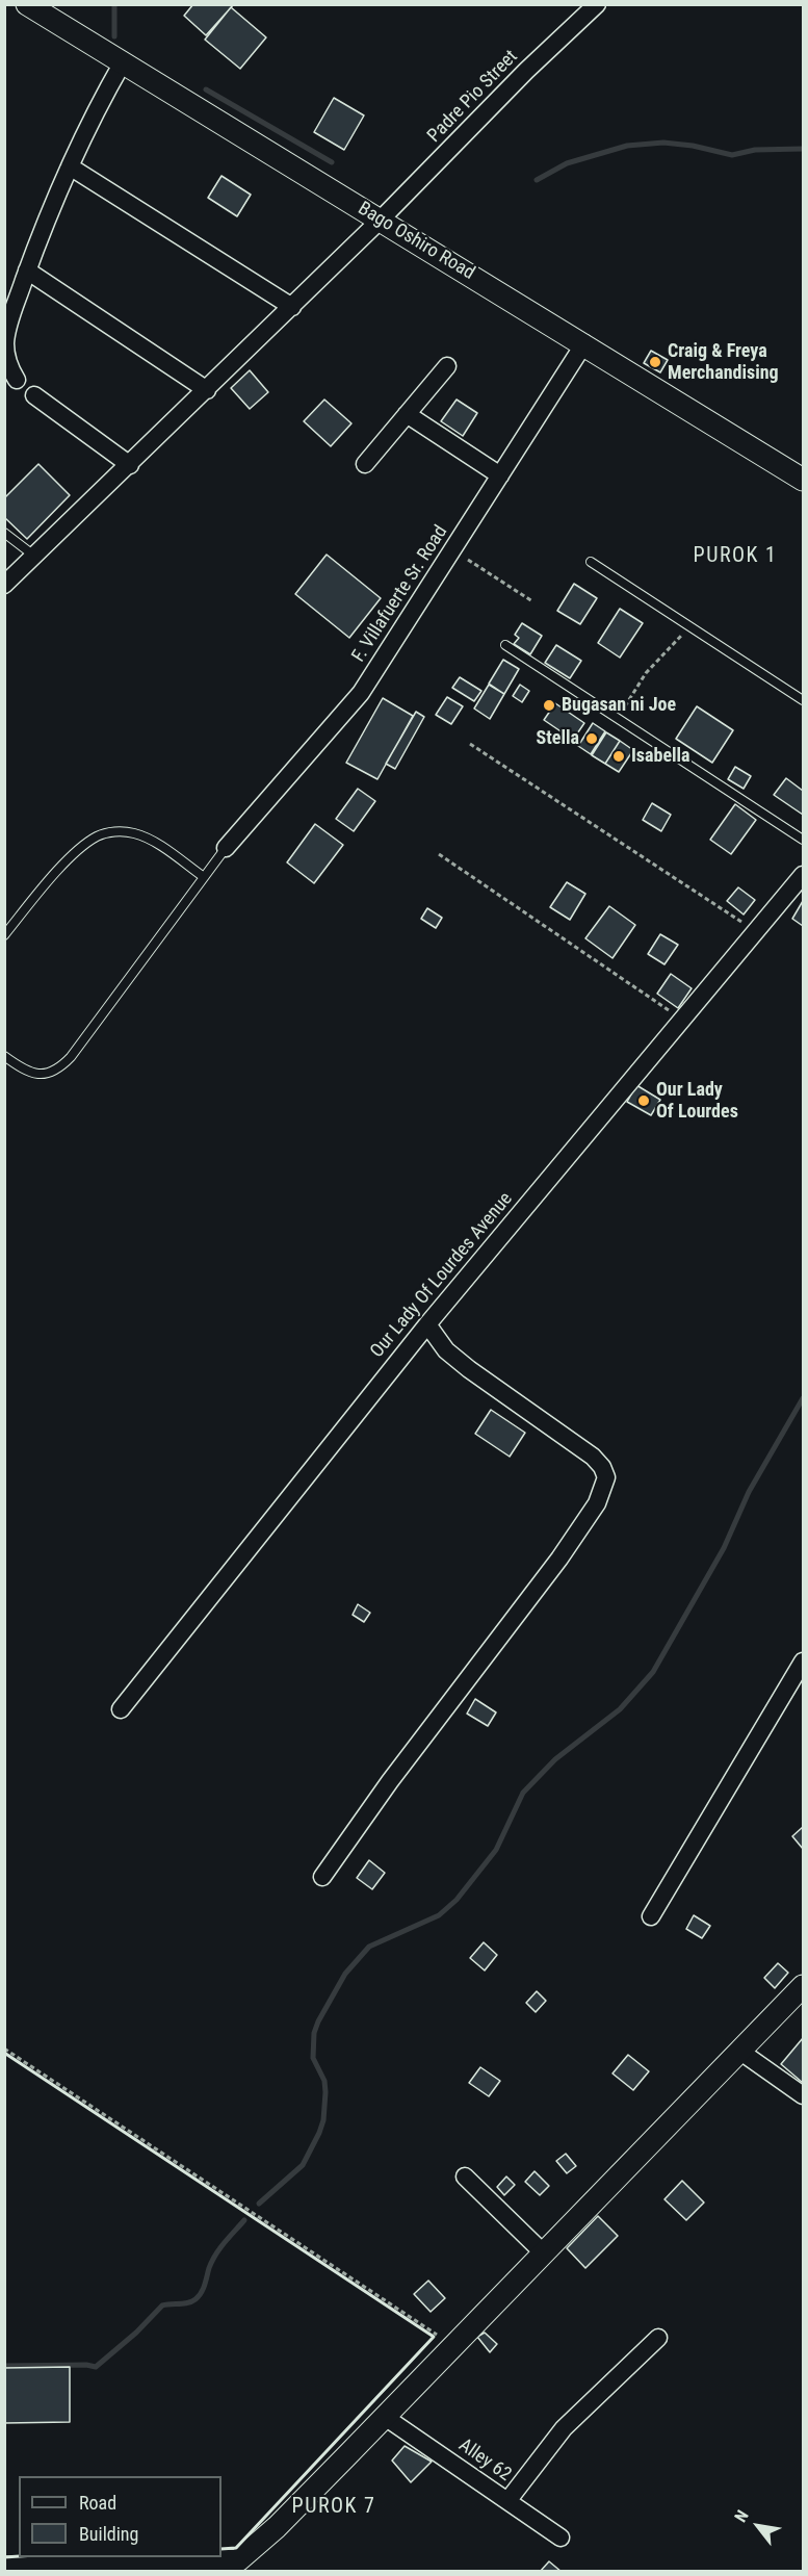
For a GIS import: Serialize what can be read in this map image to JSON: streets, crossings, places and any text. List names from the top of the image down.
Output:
{
  "streets": {
    "street": [
      "Padre Pio Street",
      "Bago Oshiro Road",
      "F. Villafuerte Sr. Road",
      "Our Lady Of Lourdes Avenue",
      "Alley 62"
    ]
  },
  "crossings": [
    ["Padre Pio Street", "Bago Oshiro Road"],
    ["Bago Oshiro Road", "F. Villafuerte Sr. Road"]
  ],
  "districts": ["PUROK 1", "PUROK 7"],
  "places": [
    "Craig & Freya Merchandising",
    "Bugasan ni Joe",
    "Stella",
    "Isabella",
    "Our Lady Of Lourdes"
  ],
  "legend": ["Road", "Building"],
  "north": "top left"
}
